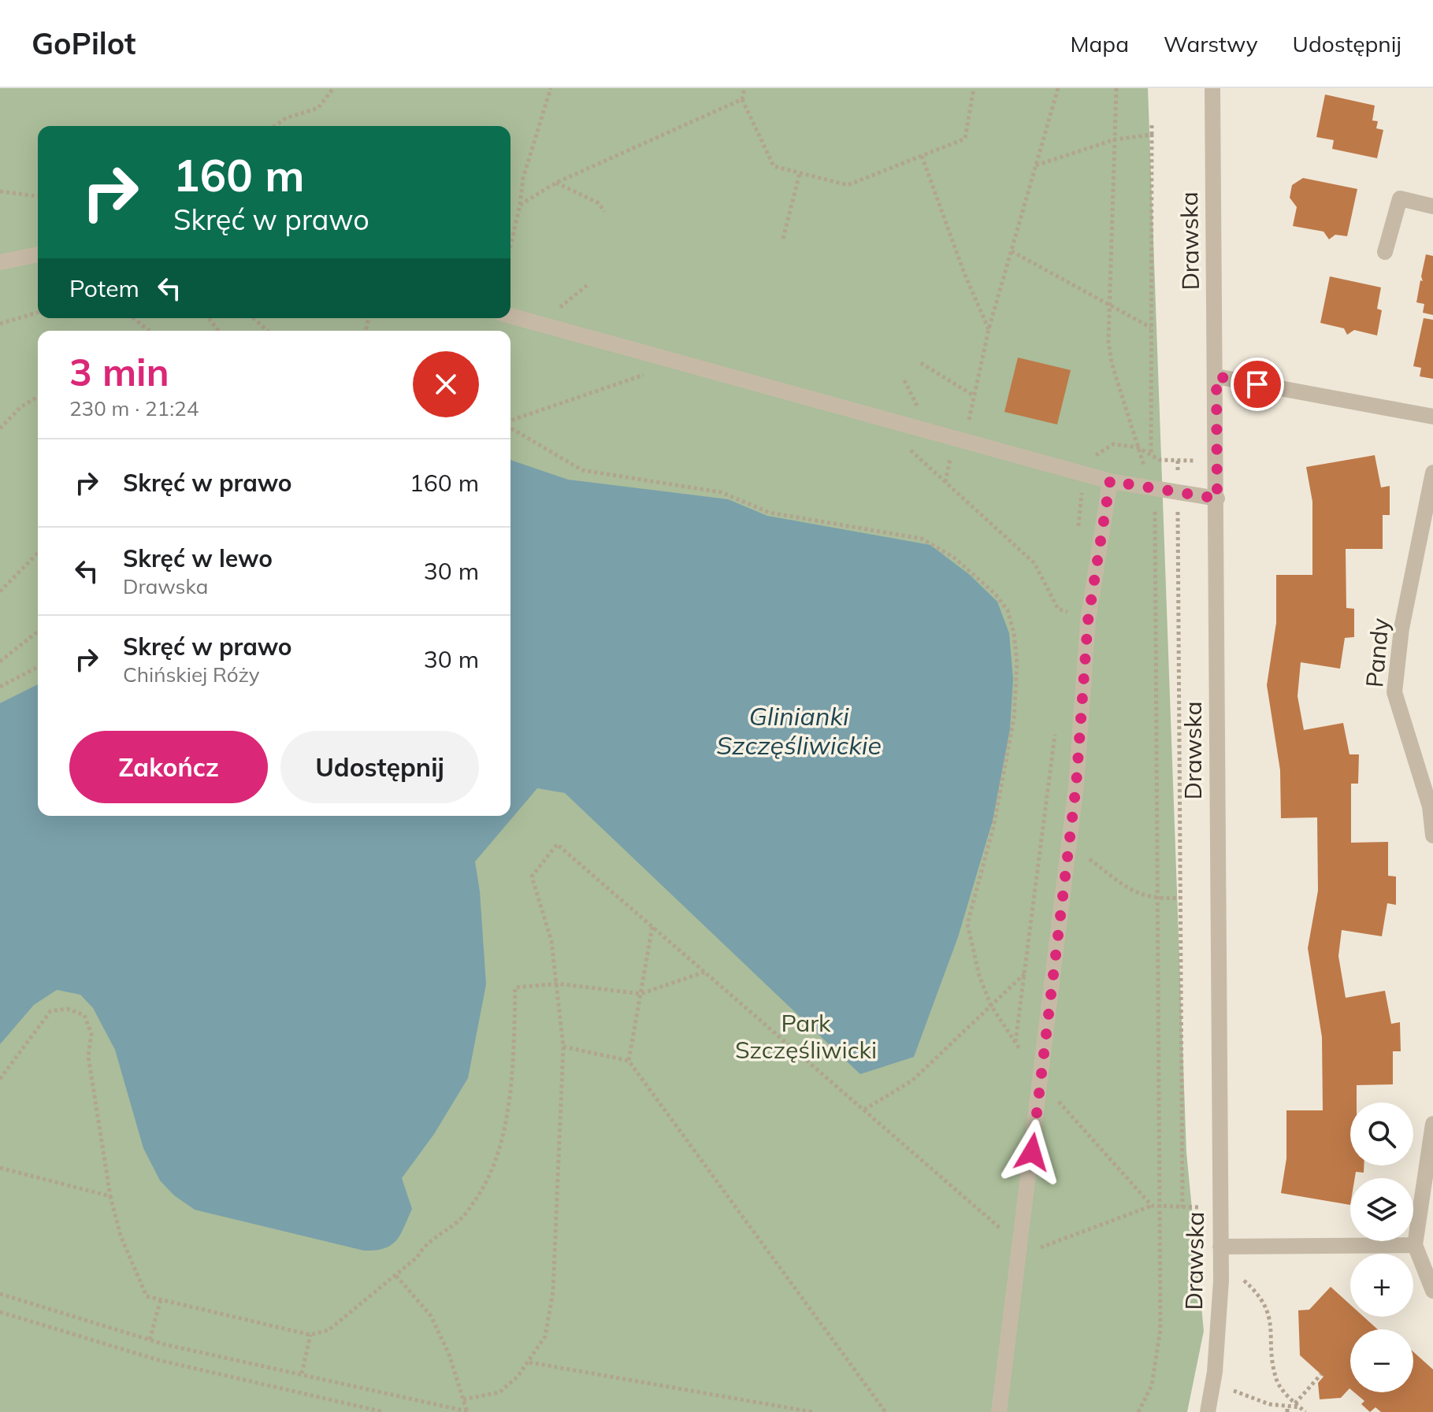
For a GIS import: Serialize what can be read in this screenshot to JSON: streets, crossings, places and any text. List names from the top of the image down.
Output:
{
  "streets": {
    "street": ["Drawska", "Pandy"]
  },
  "water": ["Glinianki Szczęśliwickie"],
  "parks": ["Park Szczęśliwicki"],
  "page": {
    "header": "GoPilot",
    "nav": ["Mapa", "Warstwy", "Udostępnij"],
    "turn": ["160 m", "Skręć w prawo"],
    "then": "Potem",
    "heading": ["3 min", "230 m · 21:24"],
    "list": [
      {
        "name": "Skręć w prawo",
        "value": "160 m"
      },
      {
        "name": "Skręć w lewo",
        "note": "Drawska",
        "value": "30 m"
      },
      {
        "name": "Skręć w prawo",
        "note": "Chińskiej Róży",
        "value": "30 m"
      }
    ],
    "buttons": ["Zakończ", "Udostępnij"],
    "map_buttons": ["+", "−"]
  }
}
